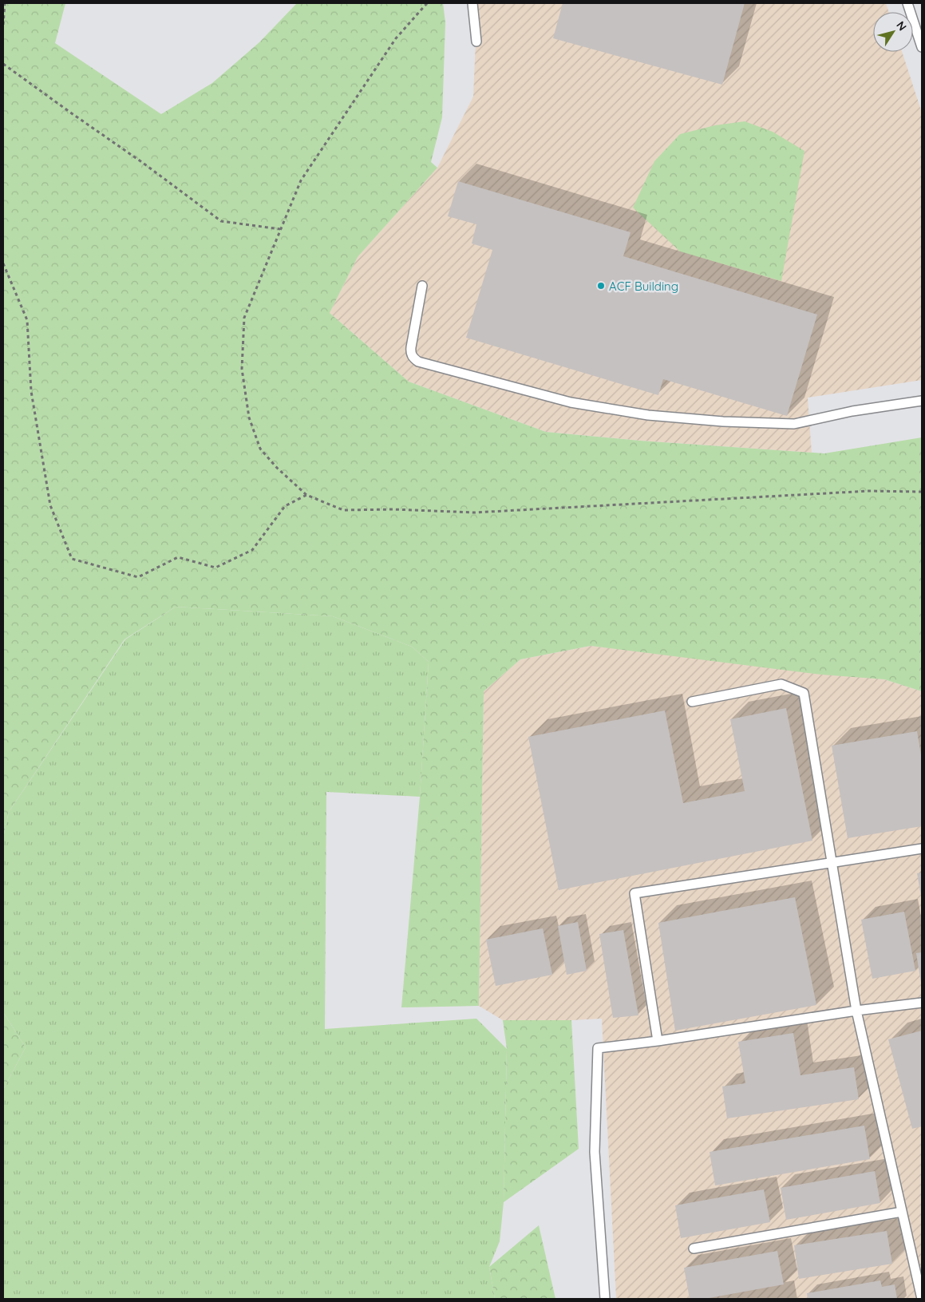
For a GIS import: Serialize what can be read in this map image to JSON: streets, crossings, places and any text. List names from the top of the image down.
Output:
{
  "places": ["ACF Building"],
  "north": "top right"
}
